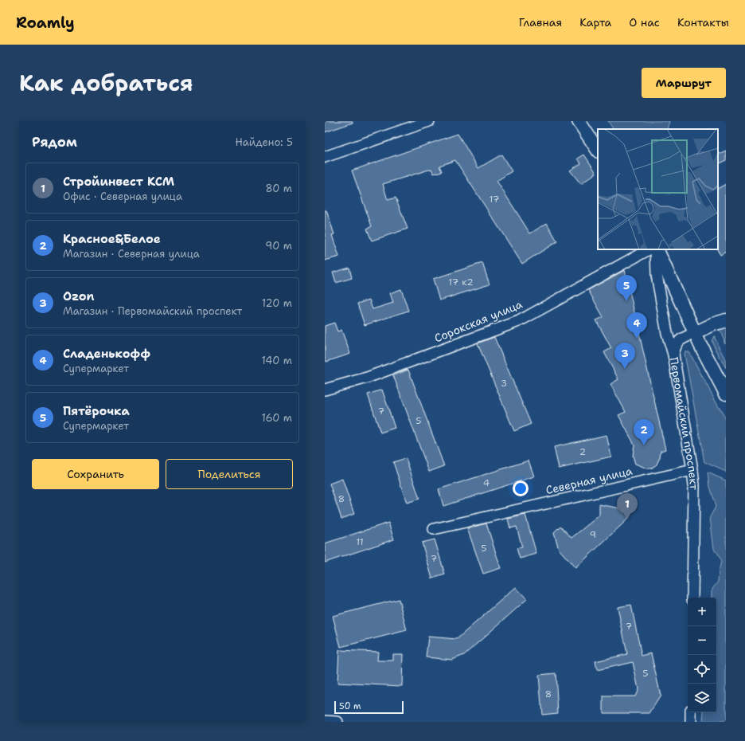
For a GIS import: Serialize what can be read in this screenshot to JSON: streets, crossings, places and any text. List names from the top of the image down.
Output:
{
  "streets": {
    "main road": ["Первомайский проспект"],
    "street": ["Сорокская улица", "Северная улица"]
  },
  "crossings": [
    ["Первомайский проспект", "Северная улица"]
  ],
  "house_numbers": [
    "17",
    "17 к2",
    "3",
    "7",
    "5",
    "2",
    "4",
    "8",
    "9",
    "11",
    "5",
    "7",
    "7",
    "5",
    "8"
  ],
  "scale_bar": "50 m",
  "page": {
    "header": "Roamly",
    "nav": [
      "Главная",
      "Карта",
      "О нас",
      "Контакты"
    ],
    "title": "Как добраться",
    "buttons": [
      "Маршрут",
      ["Сохранить", "Поделиться"]
    ],
    "heading": ["Рядом", "Найдено: 5"],
    "list": [
      {
        "mark": "1",
        "name": "Стройинвест КСМ",
        "note": "Офис · Северная улица",
        "value": "80 m"
      },
      {
        "mark": "2",
        "name": "Красное&Белое",
        "note": "Магазин · Северная улица",
        "value": "90 m"
      },
      {
        "mark": "3",
        "name": "Ozon",
        "note": "Магазин · Первомайский проспект",
        "value": "120 m"
      },
      {
        "mark": "4",
        "name": "Сладенькофф",
        "note": "Супермаркет",
        "value": "140 m"
      },
      {
        "mark": "5",
        "name": "Пятёрочка",
        "note": "Супермаркет",
        "value": "160 m"
      }
    ],
    "pins": [
      "5",
      "4",
      "3",
      "2",
      "1"
    ],
    "map_buttons": ["+", "−"],
    "scale": "50 m"
  }
}
